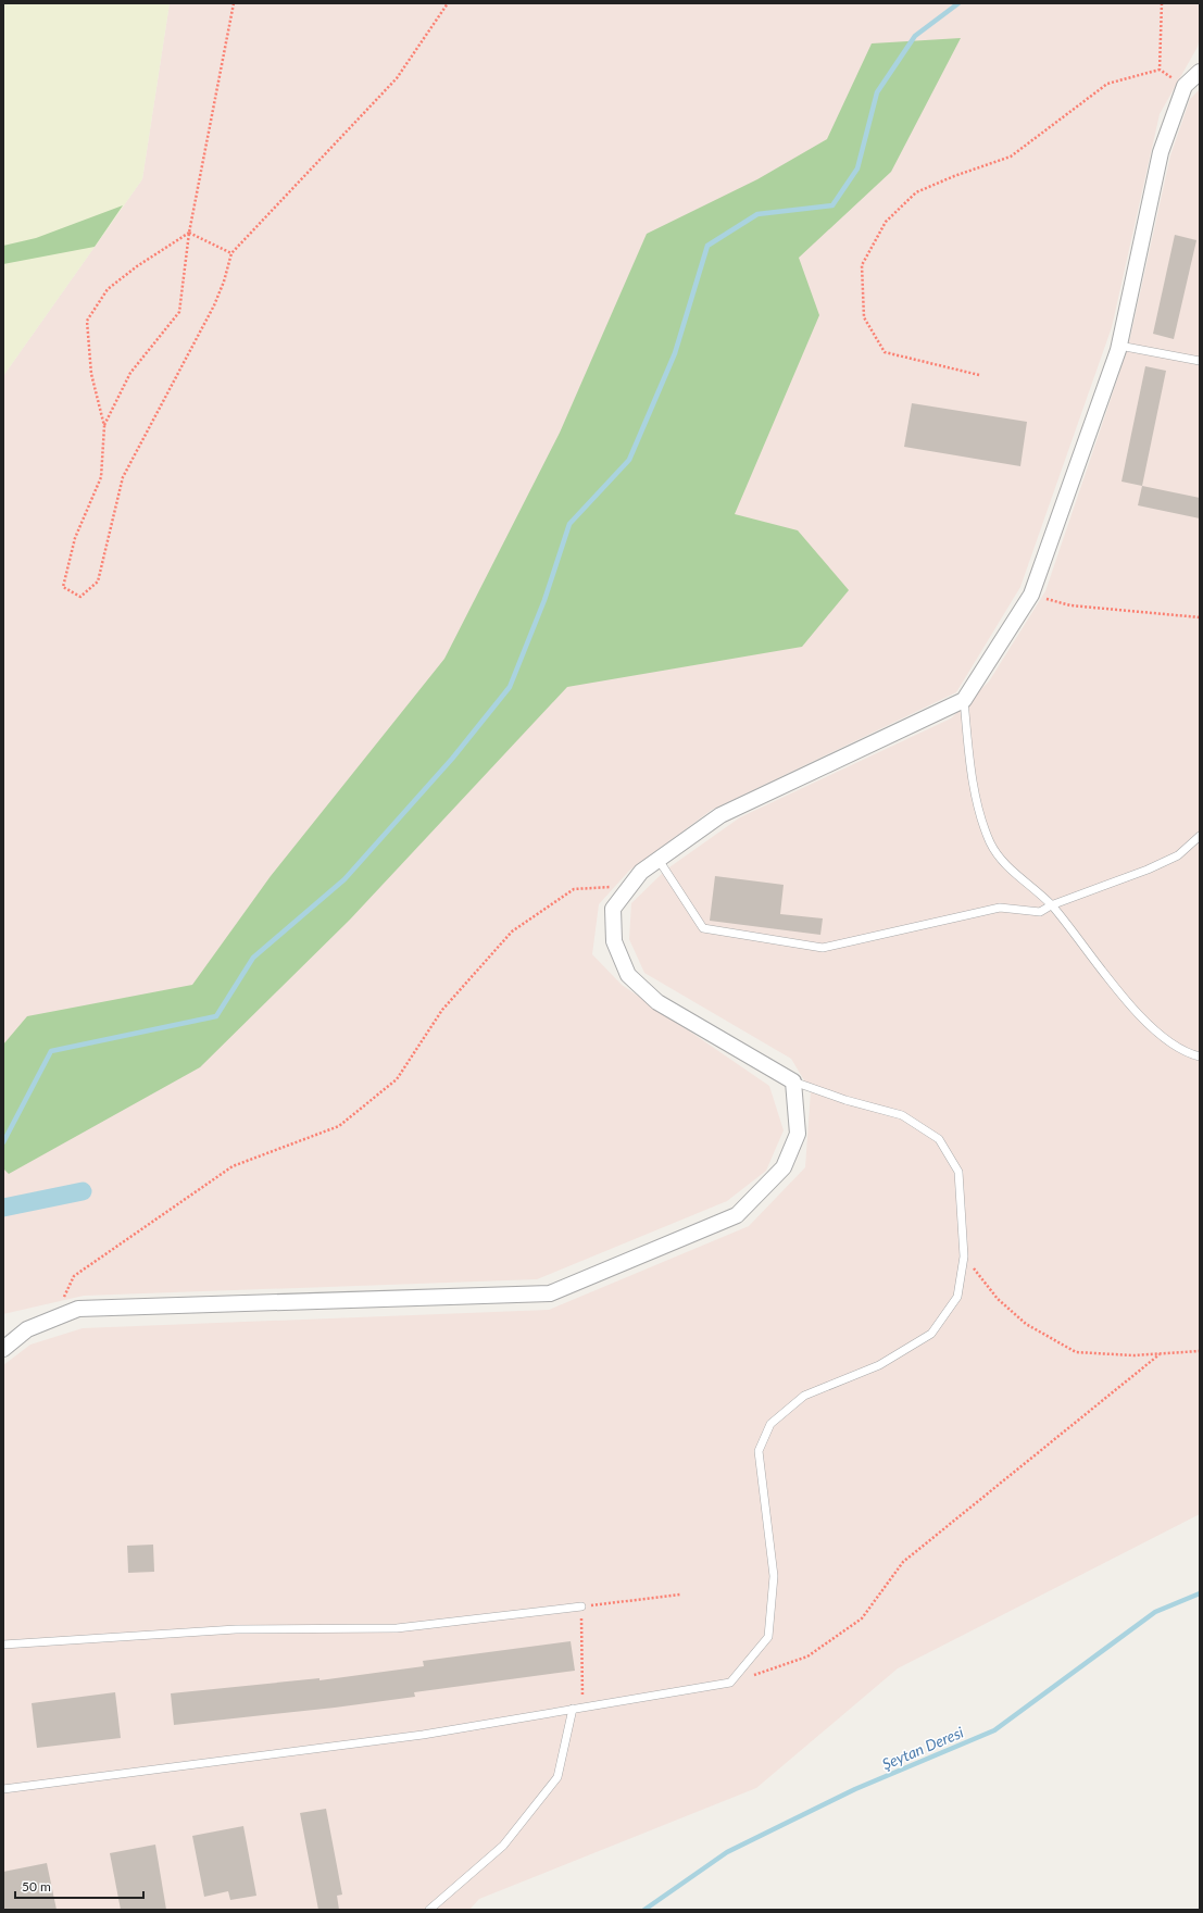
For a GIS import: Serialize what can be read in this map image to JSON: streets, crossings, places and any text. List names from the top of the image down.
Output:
{
  "water": ["Şeytan Deresi"],
  "scale_bar": "50 m"
}
